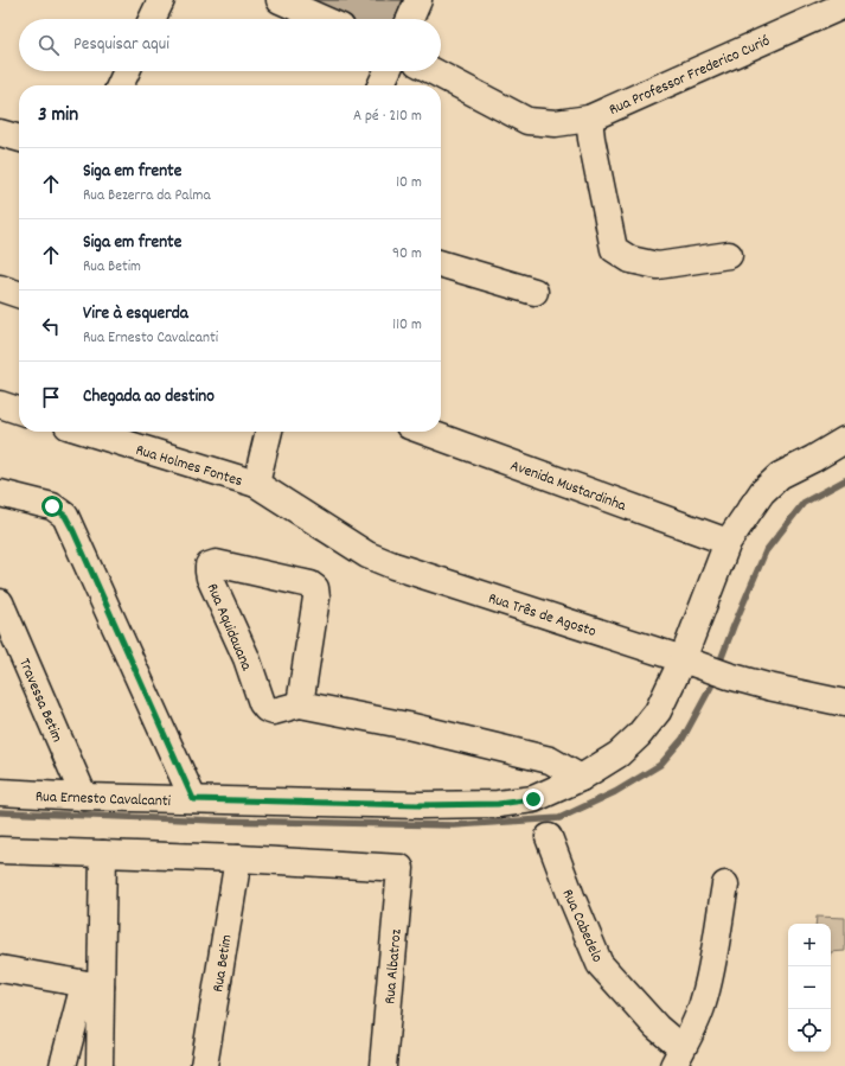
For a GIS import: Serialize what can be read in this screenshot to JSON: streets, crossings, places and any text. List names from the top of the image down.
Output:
{
  "streets": {
    "street": [
      "Rua Professor Frederico Curió",
      "Rua Holmes Fontes",
      "Avenida Mustardinha",
      "Rua Três de Agosto",
      "Rua Aquidauana",
      "Travessa Betim",
      "Rua Ernesto Cavalcanti",
      "Rua Cabedelo",
      "Rua Betim",
      "Rua Albatroz"
    ]
  },
  "crossings": [
    ["Rua Holmes Fontes", "Rua Três de Agosto"],
    ["Avenida Mustardinha", "Rua Ernesto Cavalcanti"],
    ["Rua Três de Agosto", "Rua Ernesto Cavalcanti"],
    ["Rua Aquidauana", "Rua Ernesto Cavalcanti"],
    ["Travessa Betim", "Rua Ernesto Cavalcanti"],
    ["Rua Betim", "Rua Albatroz"]
  ],
  "page": {
    "search": "Pesquisar aqui",
    "heading": ["3 min", "A pé · 210 m"],
    "list": [
      ["Siga em frente", "Rua Bezerra da Palma", "10 m"],
      ["Siga em frente", "Rua Betim", "90 m"],
      ["Vire à esquerda", "Rua Ernesto Cavalcanti", "110 m"],
      "Chegada ao destino"
    ],
    "map_buttons": ["+", "−"]
  }
}
